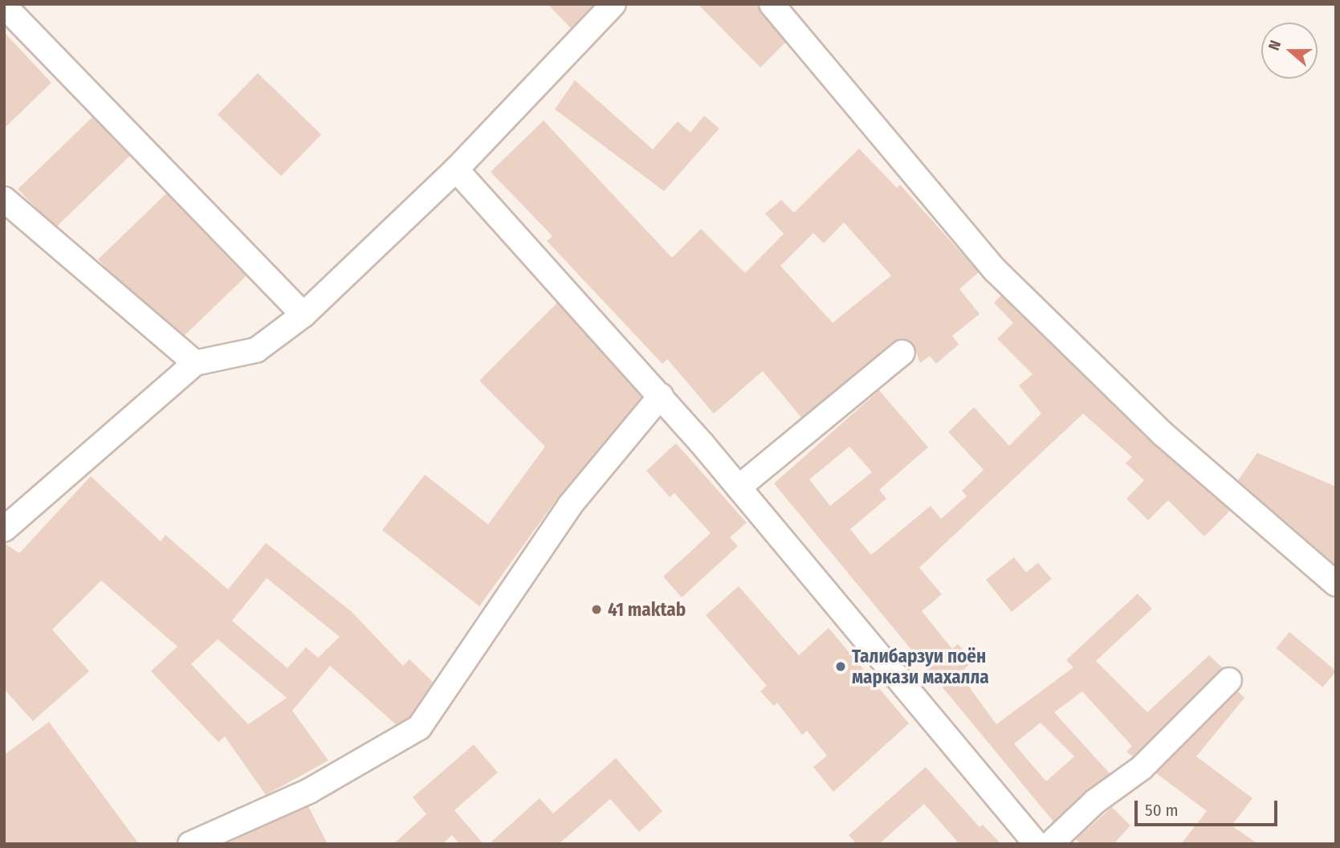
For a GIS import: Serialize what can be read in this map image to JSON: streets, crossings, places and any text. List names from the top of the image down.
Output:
{
  "places": ["41 maktab", "Талибарзуи поён маркази махалла"],
  "scale_bar": "50 m",
  "north": "left"
}
